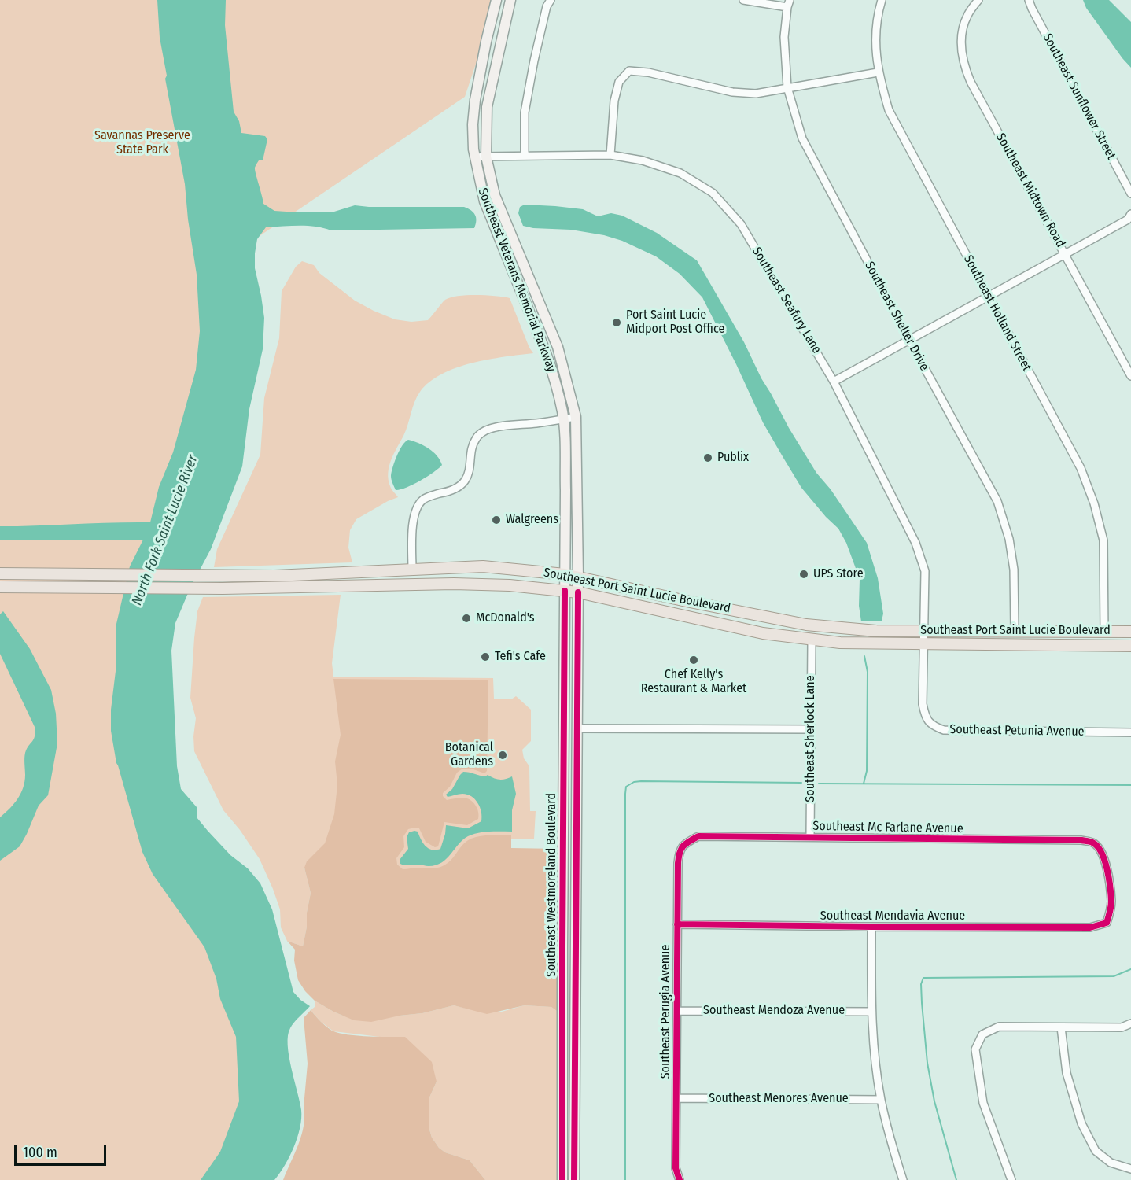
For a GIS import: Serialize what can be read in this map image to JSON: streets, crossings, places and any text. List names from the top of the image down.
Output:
{
  "streets": {
    "main road": ["Southeast Veterans Memorial Parkway", "Southeast Port Saint Lucie Boulevard", "Southeast Westmoreland Boulevard"],
    "street": [
      "Southeast Sunflower Street",
      "Southeast Midtown Road",
      "Southeast Seafury Lane",
      "Southeast Holland Street",
      "Southeast Shelter Drive",
      "Southeast Petunia Avenue",
      "Southeast Sherlock Lane",
      "Southeast Mc Farlane Avenue",
      "Southeast Mendavia Avenue",
      "Southeast Mendoza Avenue",
      "Southeast Perugia Avenue",
      "Southeast Menores Avenue"
    ]
  },
  "crossings": [
    ["Southeast Veterans Memorial Parkway", "Southeast Seafury Lane"],
    ["Southeast Veterans Memorial Parkway", "Southeast Port Saint Lucie Boulevard"],
    ["Southeast Veterans Memorial Parkway", "Southeast Westmoreland Boulevard"],
    ["Southeast Seafury Lane", "Southeast Port Saint Lucie Boulevard"],
    ["Southeast Seafury Lane", "Southeast Petunia Avenue"],
    ["Southeast Holland Street", "Southeast Port Saint Lucie Boulevard"],
    ["Southeast Shelter Drive", "Southeast Port Saint Lucie Boulevard"],
    ["Southeast Port Saint Lucie Boulevard", "Southeast Petunia Avenue"],
    ["Southeast Port Saint Lucie Boulevard", "Southeast Sherlock Lane"],
    ["Southeast Port Saint Lucie Boulevard", "Southeast Westmoreland Boulevard"],
    ["Southeast Sherlock Lane", "Southeast Mc Farlane Avenue"],
    ["Southeast Mc Farlane Avenue", "Southeast Mendavia Avenue"],
    ["Southeast Mc Farlane Avenue", "Southeast Perugia Avenue"],
    ["Southeast Mendavia Avenue", "Southeast Perugia Avenue"],
    ["Southeast Mendoza Avenue", "Southeast Perugia Avenue"],
    ["Southeast Perugia Avenue", "Southeast Menores Avenue"]
  ],
  "water": ["North Fork Saint Lucie River"],
  "parks": ["Savannas Preserve State Park"],
  "places": [
    "Port Saint Lucie Midport Post Office",
    "Publix",
    "Walgreens",
    "UPS Store",
    "McDonald's",
    "Tefi's Cafe",
    "Chef Kelly's Restaurant & Market",
    "Botanical Gardens"
  ],
  "scale_bar": "100 m"
}
